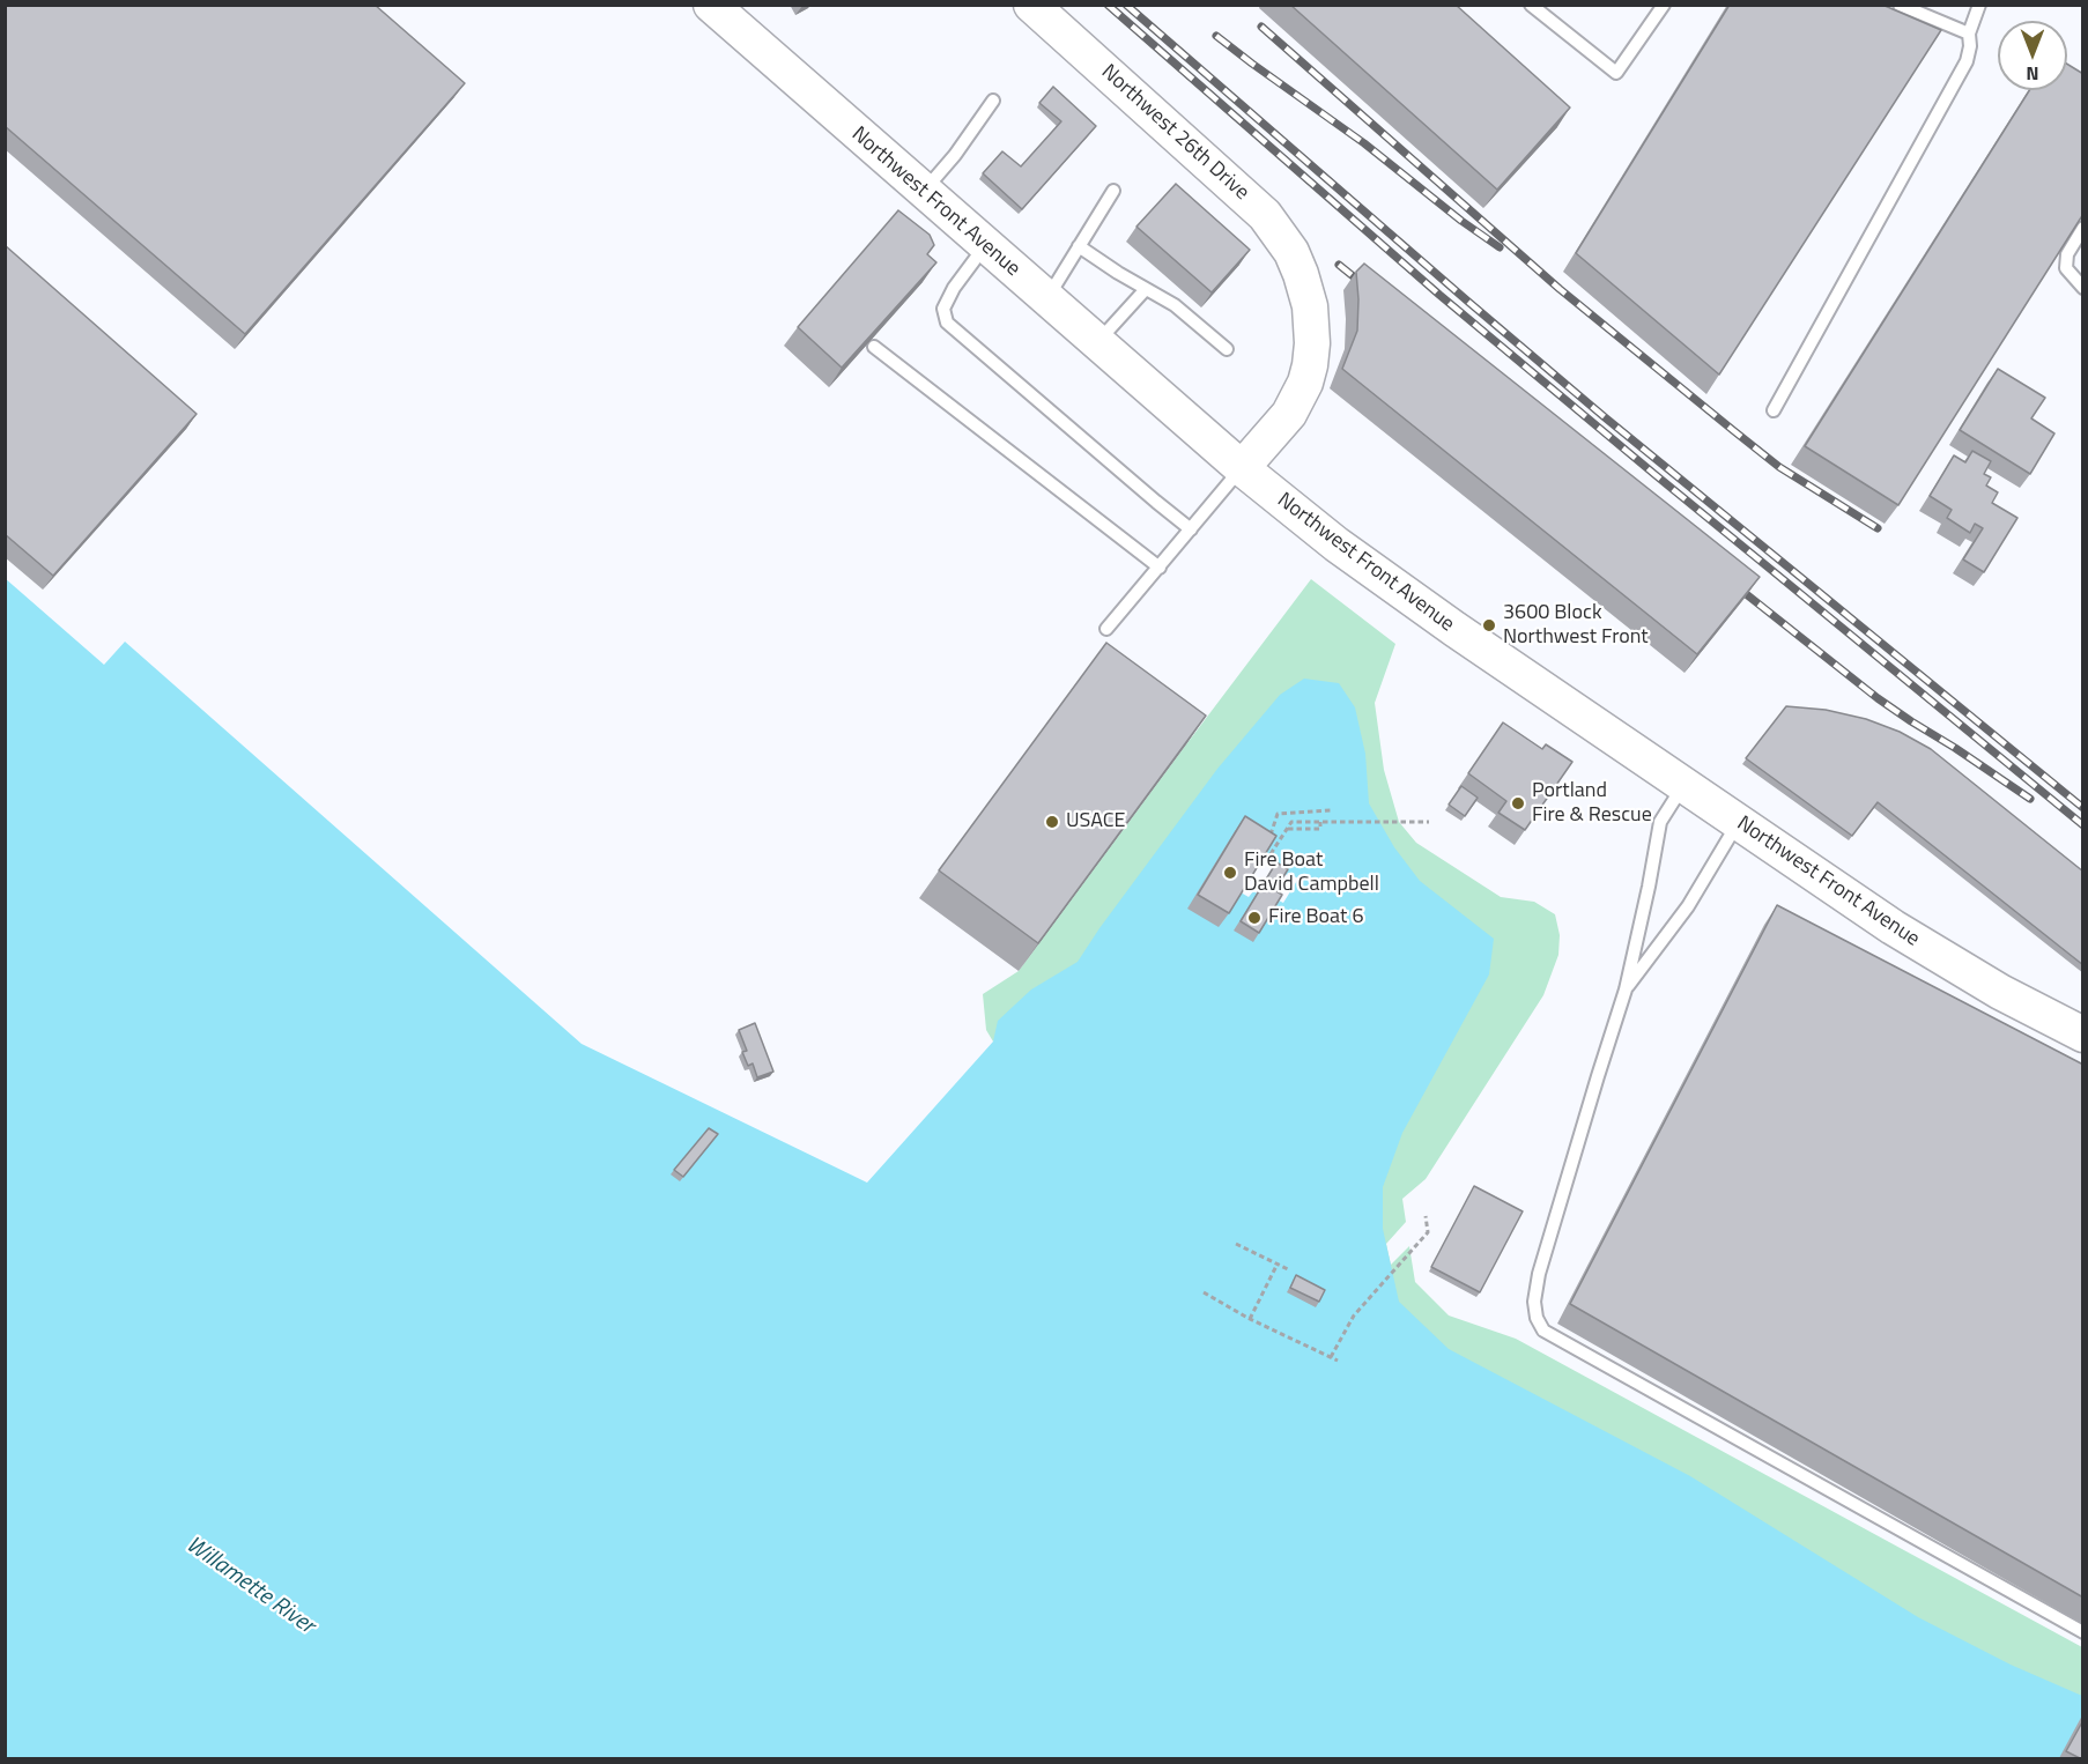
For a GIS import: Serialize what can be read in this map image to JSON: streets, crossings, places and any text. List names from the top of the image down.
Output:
{
  "streets": {
    "main road": ["Northwest 26th Drive", "Northwest Front Avenue"]
  },
  "crossings": [
    ["Northwest 26th Drive", "Northwest Front Avenue"]
  ],
  "water": ["Willamette River"],
  "places": [
    "3600 Block Northwest Front",
    "Portland Fire & Rescue",
    "USACE",
    "Fire Boat David Campbell",
    "Fire Boat 6"
  ],
  "north": "bottom"
}
